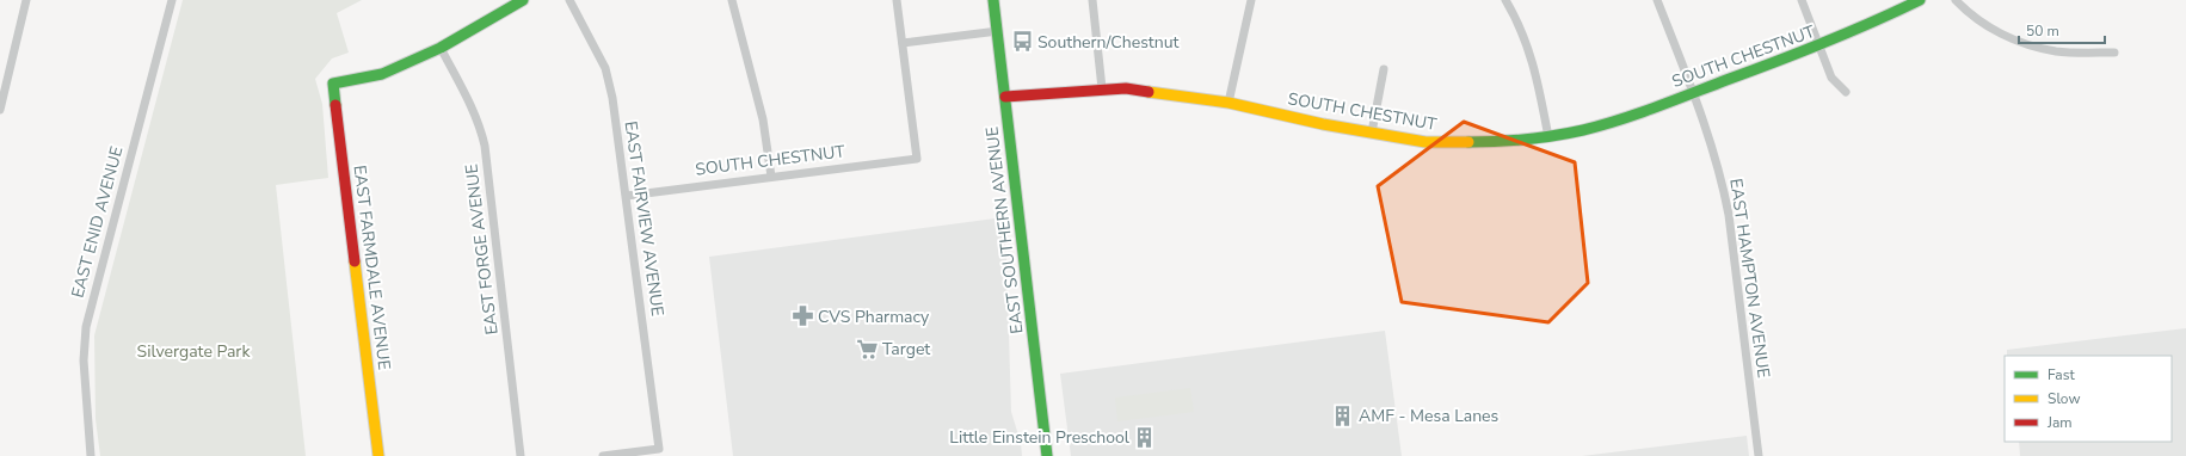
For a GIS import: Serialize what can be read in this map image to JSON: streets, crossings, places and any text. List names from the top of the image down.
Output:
{
  "streets": {
    "street": [
      "SOUTH CHESTNUT",
      "EAST FAIRVIEW AVENUE",
      "EAST ENID AVENUE",
      "EAST SOUTHERN AVENUE",
      "EAST FORGE AVENUE",
      "EAST FARMDALE AVENUE",
      "EAST HAMPTON AVENUE"
    ]
  },
  "crossings": [
    ["SOUTH CHESTNUT", "EAST FAIRVIEW AVENUE"],
    ["SOUTH CHESTNUT", "EAST SOUTHERN AVENUE"],
    ["SOUTH CHESTNUT", "EAST HAMPTON AVENUE"],
    ["EAST FORGE AVENUE", "EAST FARMDALE AVENUE"]
  ],
  "parks": ["Silvergate Park"],
  "places": {
    "bus stop": ["Southern/Chestnut"],
    "pharmacy": ["CVS Pharmacy"],
    "supermarket": ["Target"],
    "building": ["AMF - Mesa Lanes", "Little Einstein Preschool"]
  },
  "legend": ["Fast", "Slow", "Jam"],
  "scale_bar": "50 m"
}
